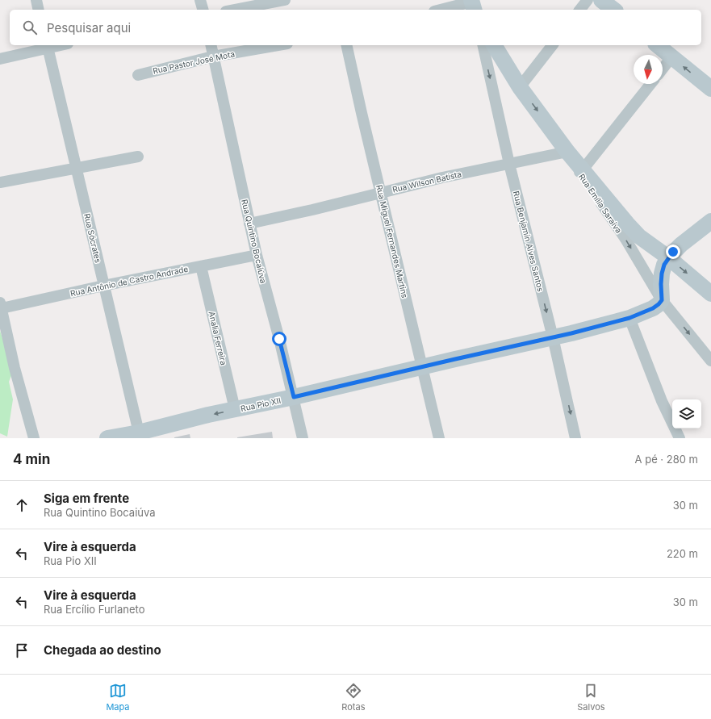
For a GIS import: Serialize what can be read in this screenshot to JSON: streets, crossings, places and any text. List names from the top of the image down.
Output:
{
  "streets": {
    "street": [
      "Rua Pastor José Mota",
      "Rua Wilson Batista",
      "Rua Emília Saraiva",
      "Rua Sócrates",
      "Rua Quintino Bocaiúva",
      "Rua Miguel Fernandes Martins",
      "Rua Benjamin Alves Santos",
      "Rua Antônio de Castro Andrade",
      "Analia Ferreira",
      "Rua Pio XII"
    ]
  },
  "crossings": [
    ["Rua Pastor José Mota", "Rua Quintino Bocaiúva"],
    ["Rua Wilson Batista", "Rua Quintino Bocaiúva"],
    ["Rua Wilson Batista", "Rua Miguel Fernandes Martins"],
    ["Rua Wilson Batista", "Rua Benjamin Alves Santos"],
    ["Rua Emília Saraiva", "Rua Pio XII"],
    ["Rua Sócrates", "Rua Antônio de Castro Andrade"],
    ["Rua Sócrates", "Rua Pio XII"],
    ["Rua Quintino Bocaiúva", "Rua Antônio de Castro Andrade"],
    ["Rua Quintino Bocaiúva", "Rua Pio XII"],
    ["Rua Miguel Fernandes Martins", "Rua Pio XII"],
    ["Rua Benjamin Alves Santos", "Rua Pio XII"],
    ["Rua Antônio de Castro Andrade", "Analia Ferreira"],
    ["Analia Ferreira", "Rua Pio XII"]
  ],
  "north": "bottom",
  "page": {
    "search": "Pesquisar aqui",
    "heading": ["4 min", "A pé · 280 m"],
    "list": [
      ["Siga em frente", "Rua Quintino Bocaiúva", "30 m"],
      ["Vire à esquerda", "Rua Pio XII", "220 m"],
      ["Vire à esquerda", "Rua Ercílio Furlaneto", "30 m"],
      "Chegada ao destino"
    ],
    "nav": ["Mapa", "Rotas", "Salvos"]
  }
}
